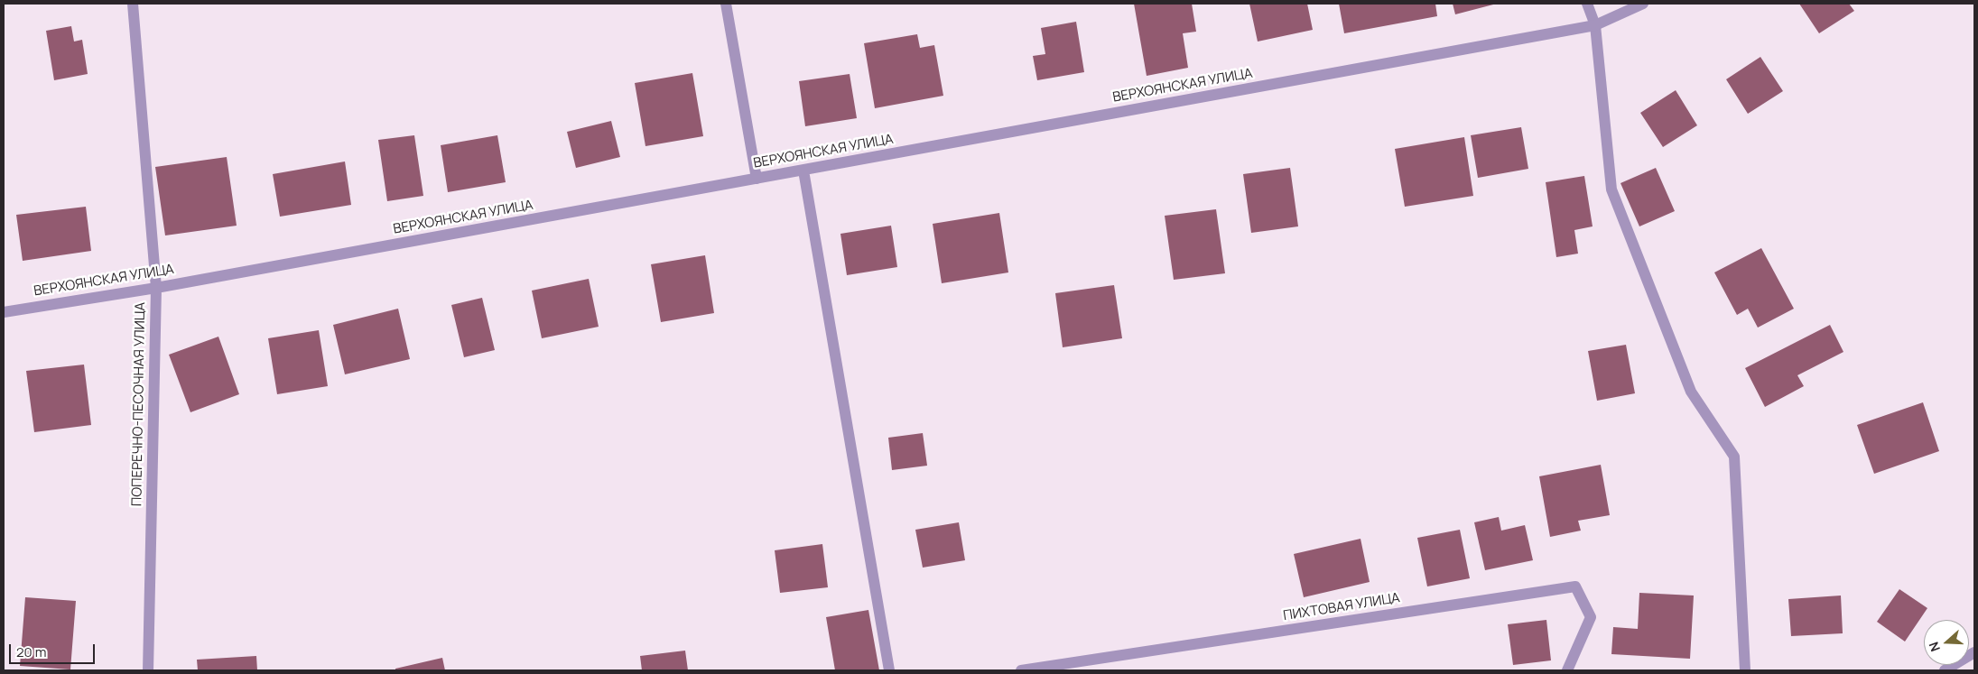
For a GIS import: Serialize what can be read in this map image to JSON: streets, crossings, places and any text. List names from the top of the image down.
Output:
{
  "streets": {
    "street": ["ВЕРХОЯНСКАЯ УЛИЦА", "ПОПЕРЕЧНО-ПЕСОЧНАЯ УЛИЦА", "ПИХТОВАЯ УЛИЦА"]
  },
  "crossings": [
    ["ВЕРХОЯНСКАЯ УЛИЦА", "ПОПЕРЕЧНО-ПЕСОЧНАЯ УЛИЦА"]
  ],
  "scale_bar": "20 m",
  "north": "left"
}
